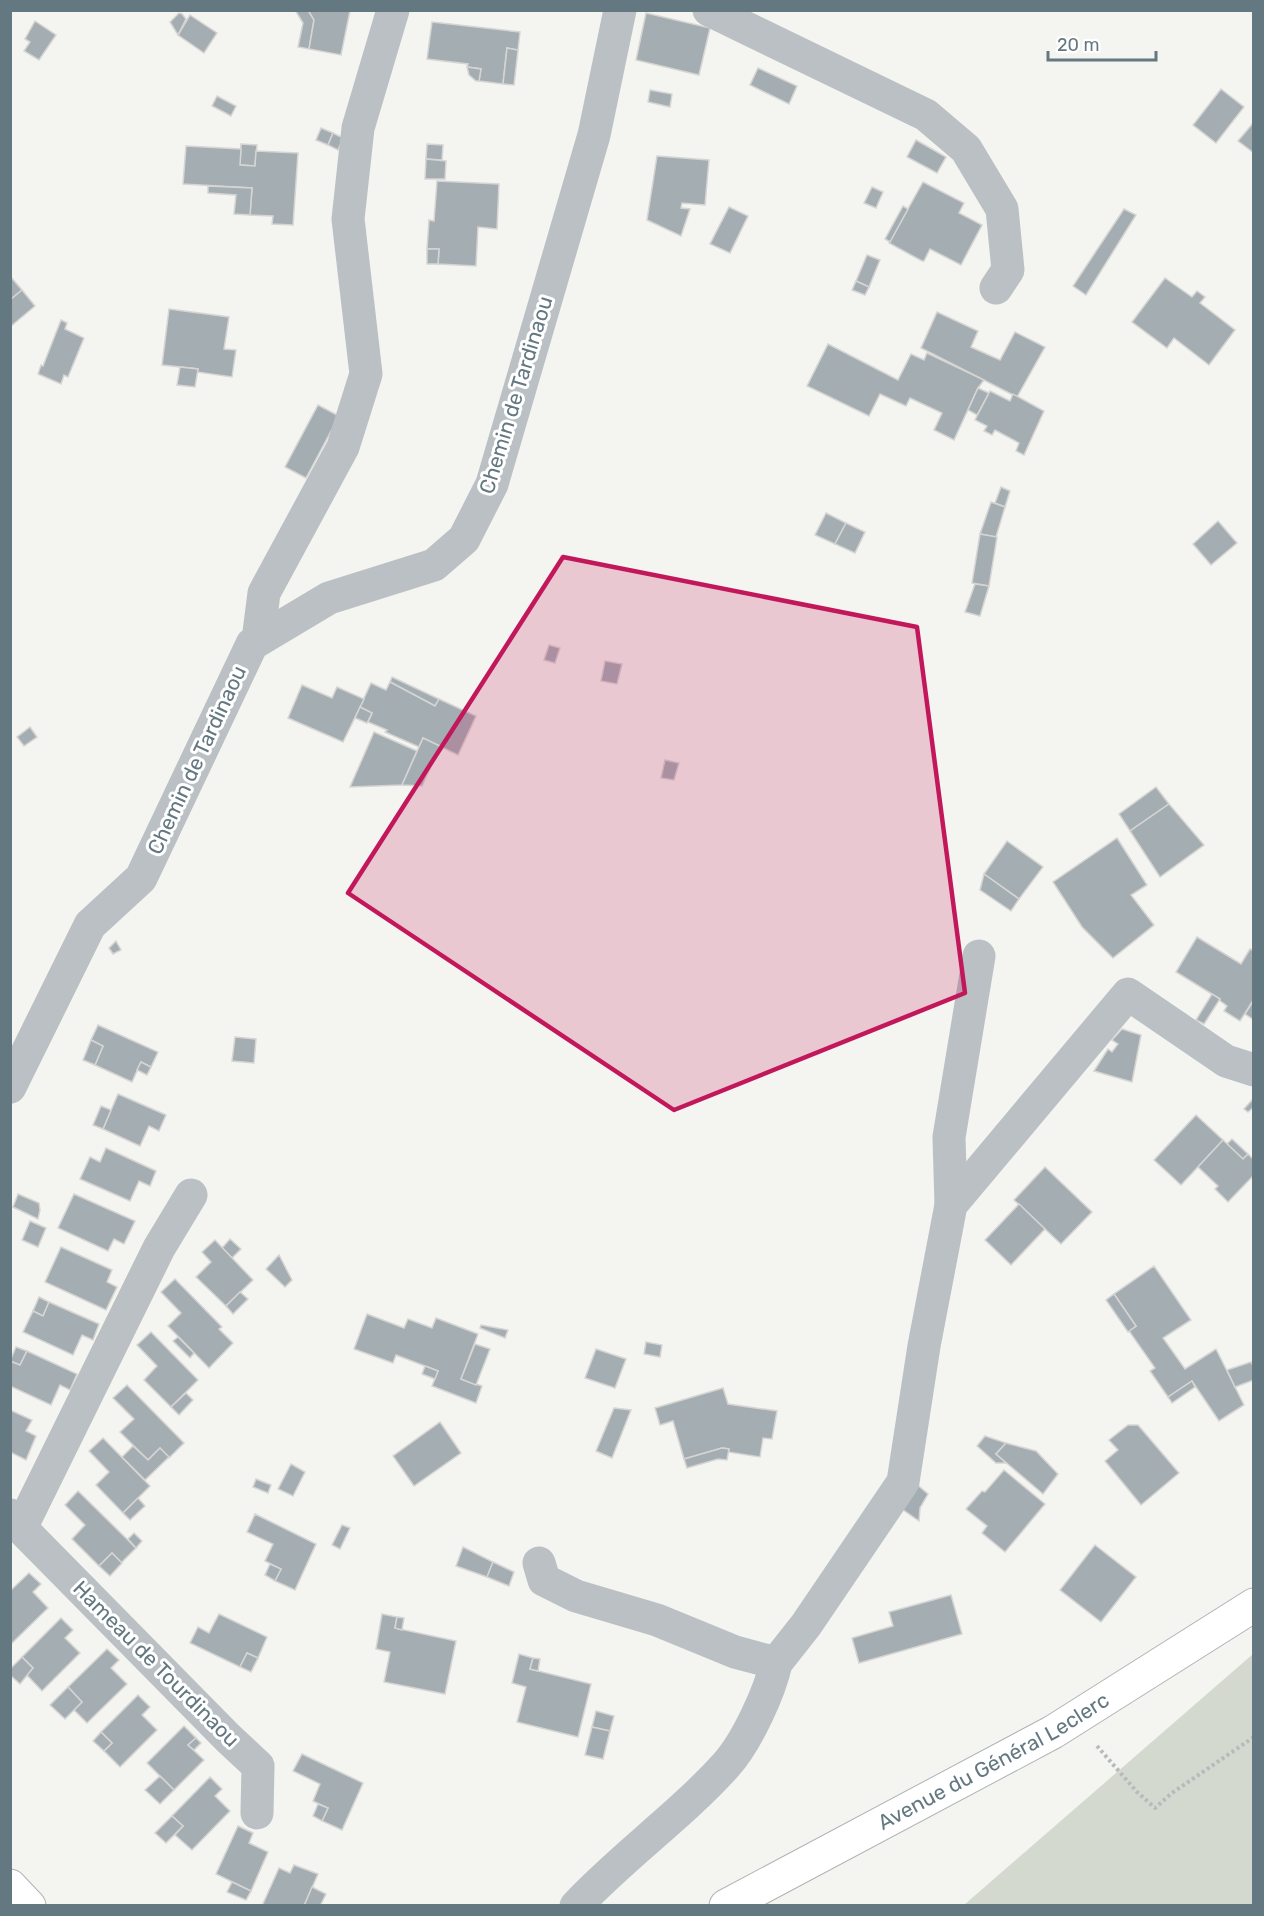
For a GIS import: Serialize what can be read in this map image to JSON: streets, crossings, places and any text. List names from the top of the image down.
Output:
{
  "streets": {
    "main road": ["Avenue du Général Leclerc"],
    "street": ["Chemin de Tardinaou", "Hameau de Tourdinaou"]
  },
  "scale_bar": "20 m"
}
